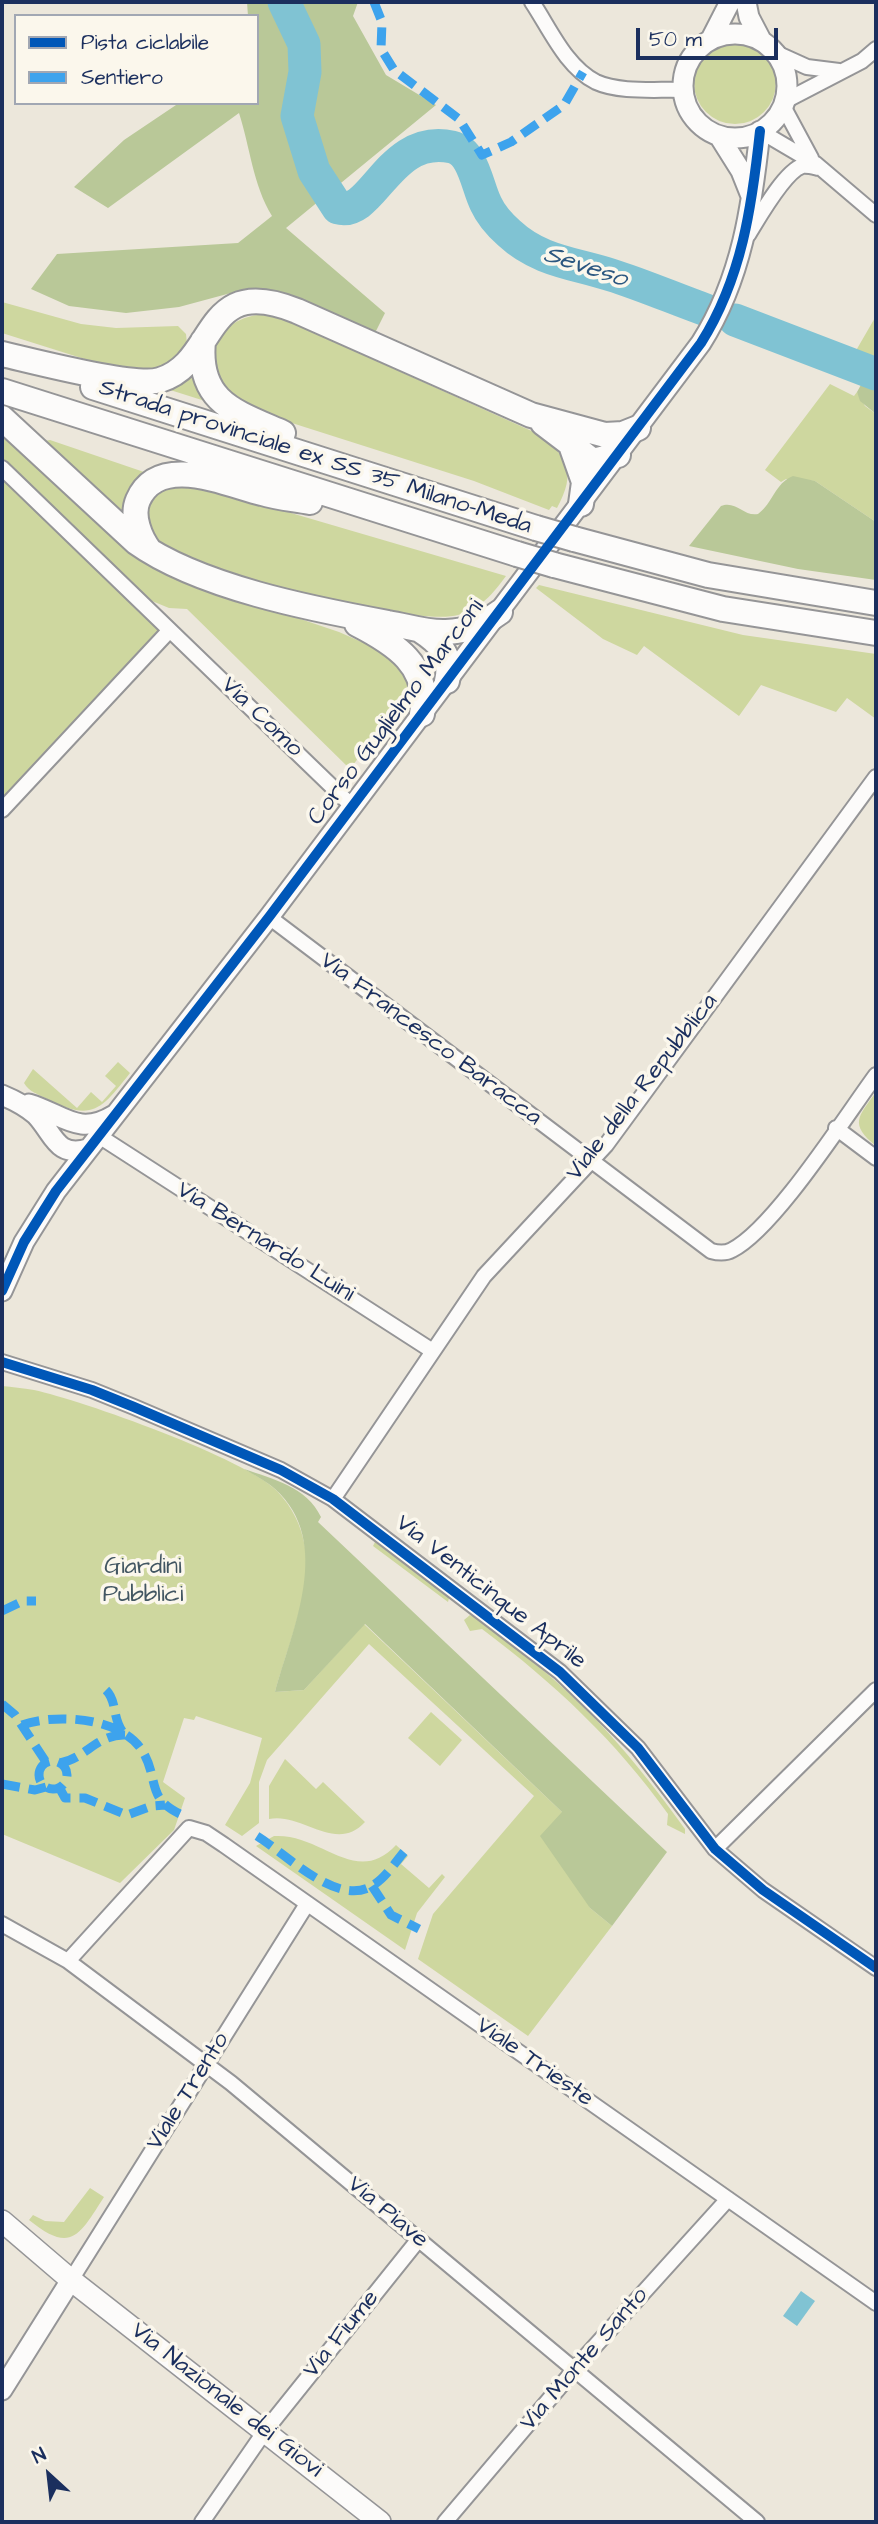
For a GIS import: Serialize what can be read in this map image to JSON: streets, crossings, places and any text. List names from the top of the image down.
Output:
{
  "streets": {
    "highway": ["Strada provinciale ex SS 35 Milano-Meda"],
    "main road": ["Via Nazionale dei Giovi"],
    "street": [
      "Corso Guglielmo Marconi",
      "Via Como",
      "Via Francesco Baracca",
      "Viale della Repubblica",
      "Via Bernardo Luini",
      "Via Venticinque Aprile",
      "Viale Trieste",
      "Viale Trento",
      "Via Piave",
      "Via Fiume",
      "Via Monte Santo"
    ]
  },
  "crossings": [
    ["Corso Guglielmo Marconi", "Via Como"],
    ["Corso Guglielmo Marconi", "Via Francesco Baracca"],
    ["Corso Guglielmo Marconi", "Via Bernardo Luini"],
    ["Via Francesco Baracca", "Viale della Repubblica"],
    ["Viale della Repubblica", "Via Bernardo Luini"],
    ["Viale della Repubblica", "Via Venticinque Aprile"],
    ["Viale Trieste", "Viale Trento"],
    ["Viale Trieste", "Via Piave"],
    ["Viale Trieste", "Via Monte Santo"],
    ["Viale Trento", "Via Piave"],
    ["Viale Trento", "Via Nazionale dei Giovi"],
    ["Via Piave", "Via Fiume"],
    ["Via Piave", "Via Monte Santo"],
    ["Via Fiume", "Via Nazionale dei Giovi"]
  ],
  "water": ["Seveso"],
  "parks": ["Giardini Pubblici"],
  "legend": ["Pista ciclabile", "Sentiero"],
  "scale_bar": "50 m",
  "north": "top left"
}
